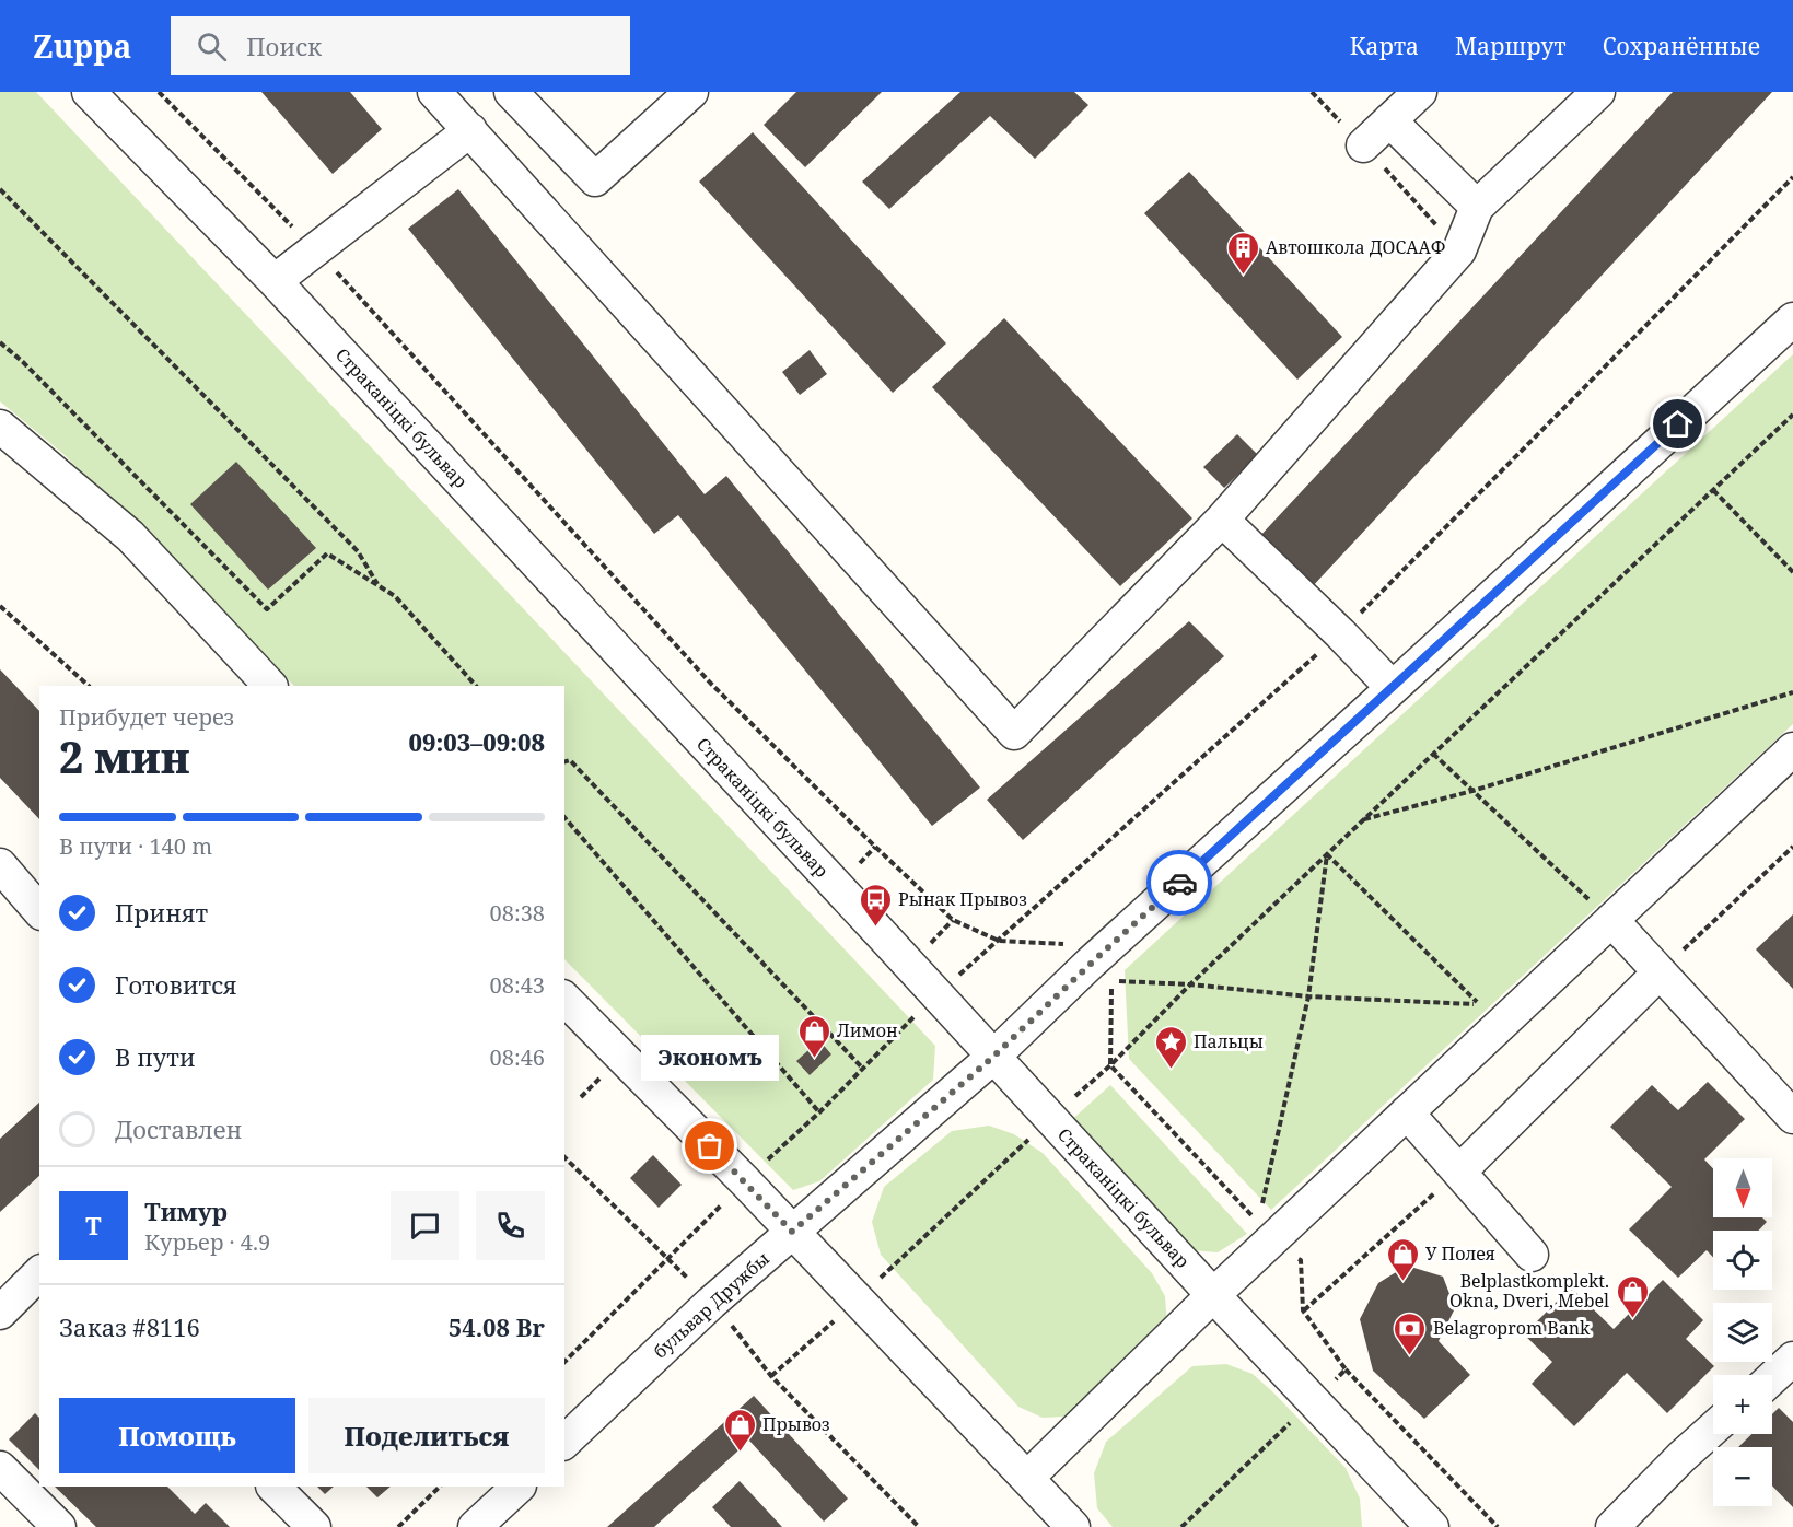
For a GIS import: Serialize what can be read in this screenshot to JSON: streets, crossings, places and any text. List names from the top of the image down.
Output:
{
  "streets": {
    "street": ["Страканіцкі бульвар", "бульвар Дружбы"]
  },
  "crossings": [
    ["Страканіцкі бульвар", "бульвар Дружбы"]
  ],
  "places": {
    "building": ["Автошкола ДОСААФ"],
    "bus stop": ["Рынак Прывоз"],
    "shop": [
      "Лимон",
      "У Полея",
      "Belplastkomplekt. Okna, Dveri, Mebel",
      "Прывоз"
    ],
    "place": ["Пальцы"],
    "other": ["Экономъ"],
    "bank": ["Belagroprom Bank"]
  },
  "north": "bottom",
  "page": {
    "header": "Zuppa",
    "search": "Поиск",
    "nav": ["Карта", "Маршрут", "Сохранённые"],
    "heading": ["2 мин", "Прибудет через", "09:03–09:08"],
    "panel": [
      "Тимур",
      "Курьер · 4.9",
      "Заказ #8116",
      "54.08 Br"
    ],
    "bar": "В пути · 140 m",
    "list": [
      ["Принят", "08:38"],
      ["Готовится", "08:43"],
      ["В пути", "08:46"],
      "Доставлен"
    ],
    "bubble": "Экономъ",
    "map_buttons": ["+", "−"],
    "round": "Т",
    "buttons": ["Помощь", "Поделиться"]
  }
}
